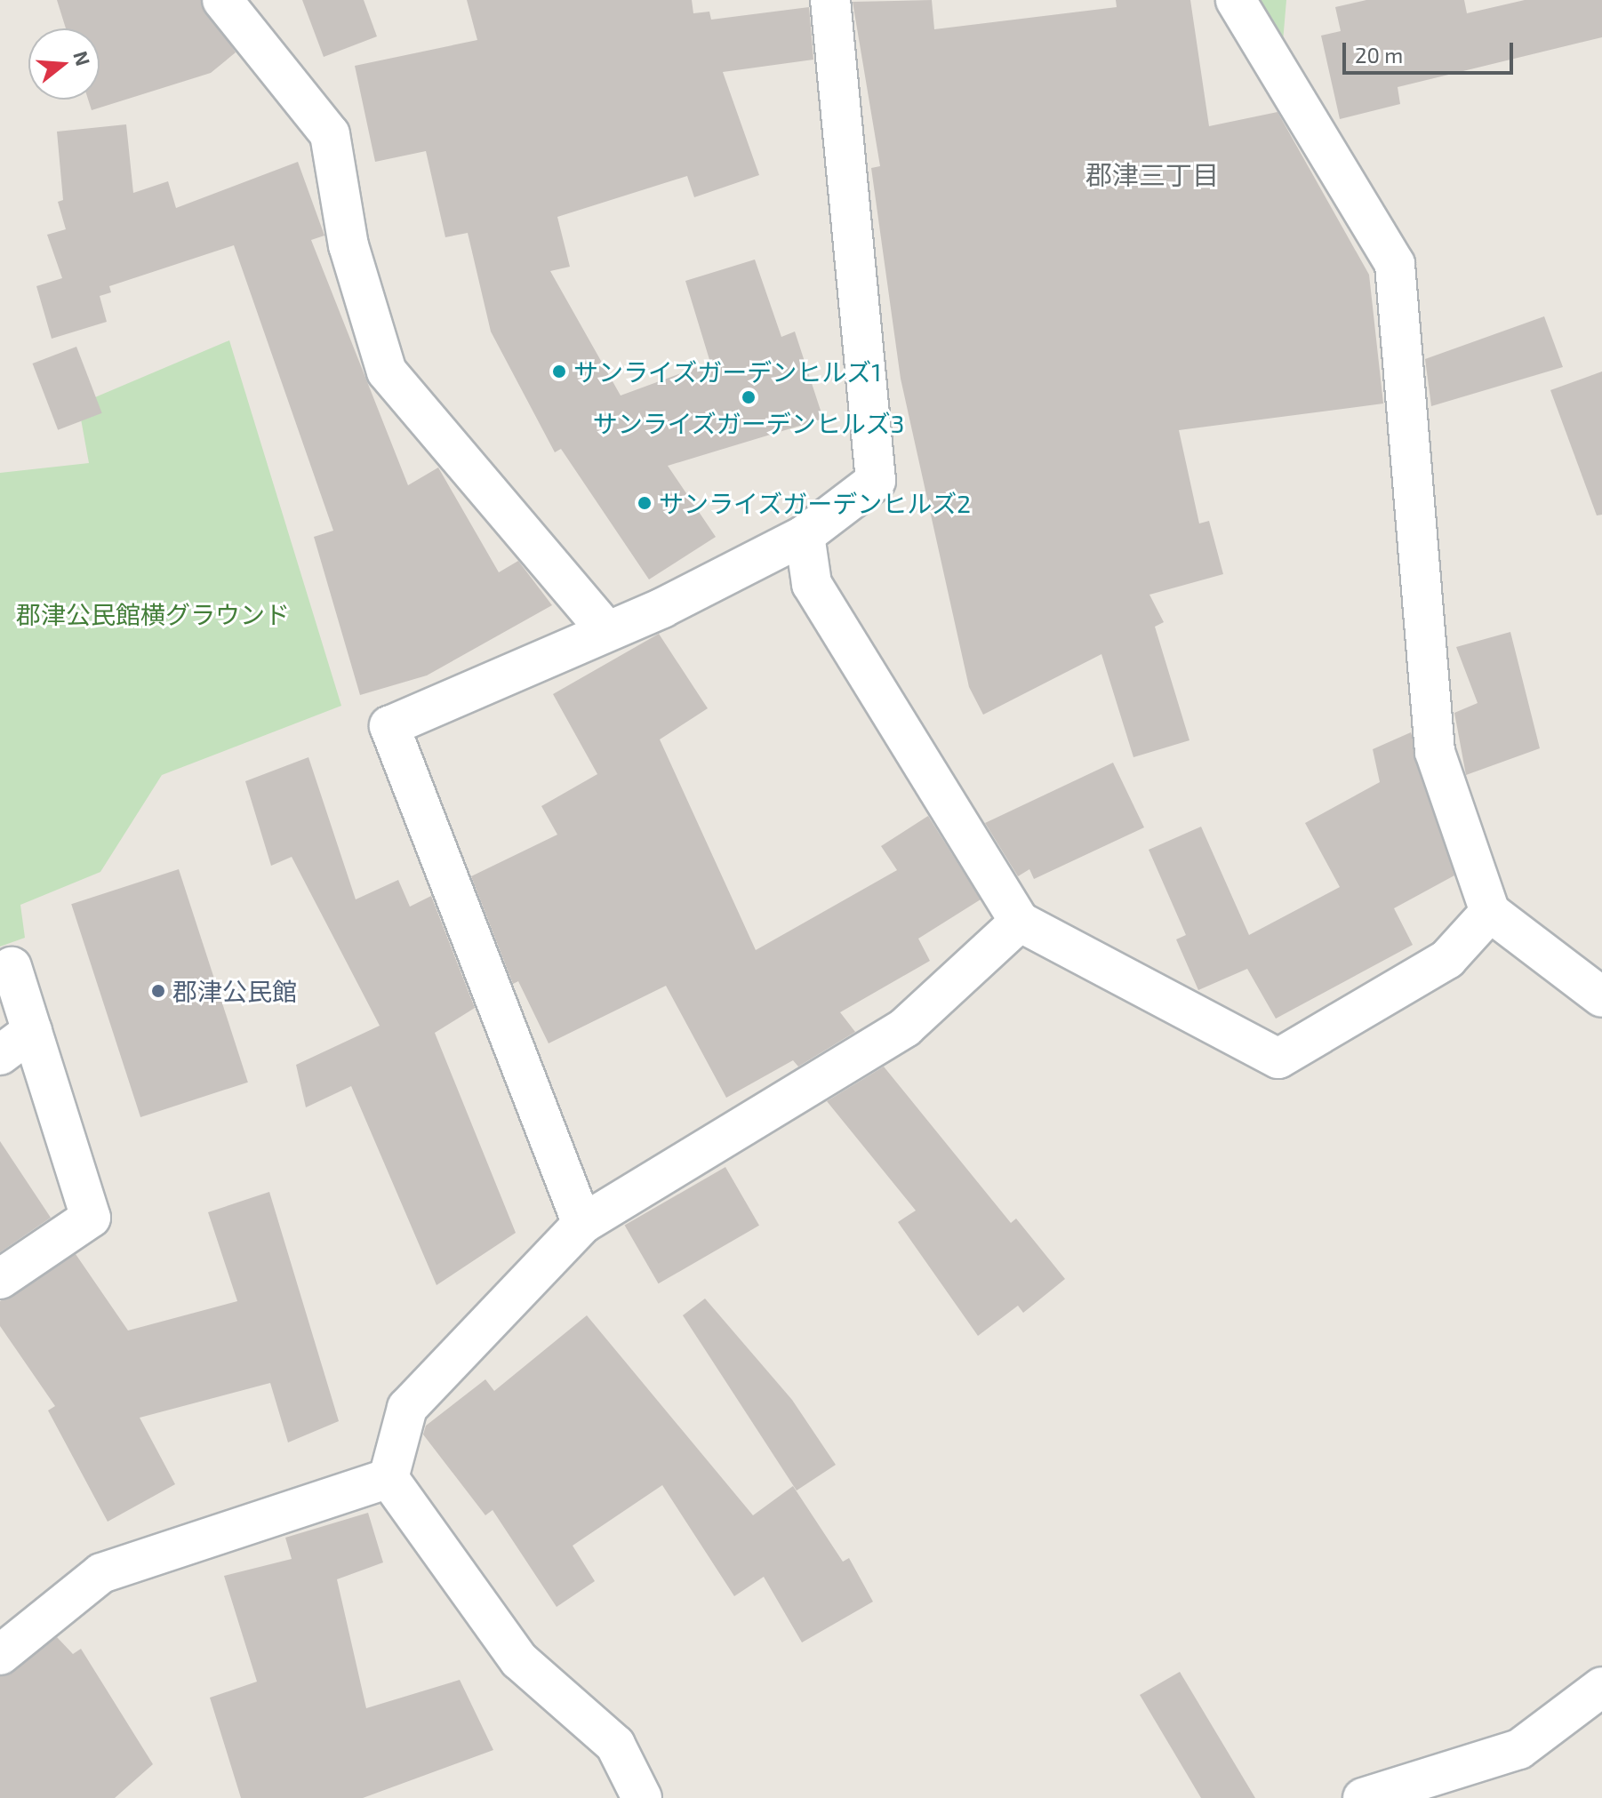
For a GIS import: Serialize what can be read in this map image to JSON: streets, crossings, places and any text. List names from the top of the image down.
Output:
{
  "districts": ["郡津三丁目"],
  "parks": ["郡津公民館横グラウンド"],
  "places": [
    "サンライズガーデンヒルズ1",
    "サンライズガーデンヒルズ3",
    "サンライズガーデンヒルズ2",
    "郡津公民館"
  ],
  "scale_bar": "20 m",
  "north": "right"
}
